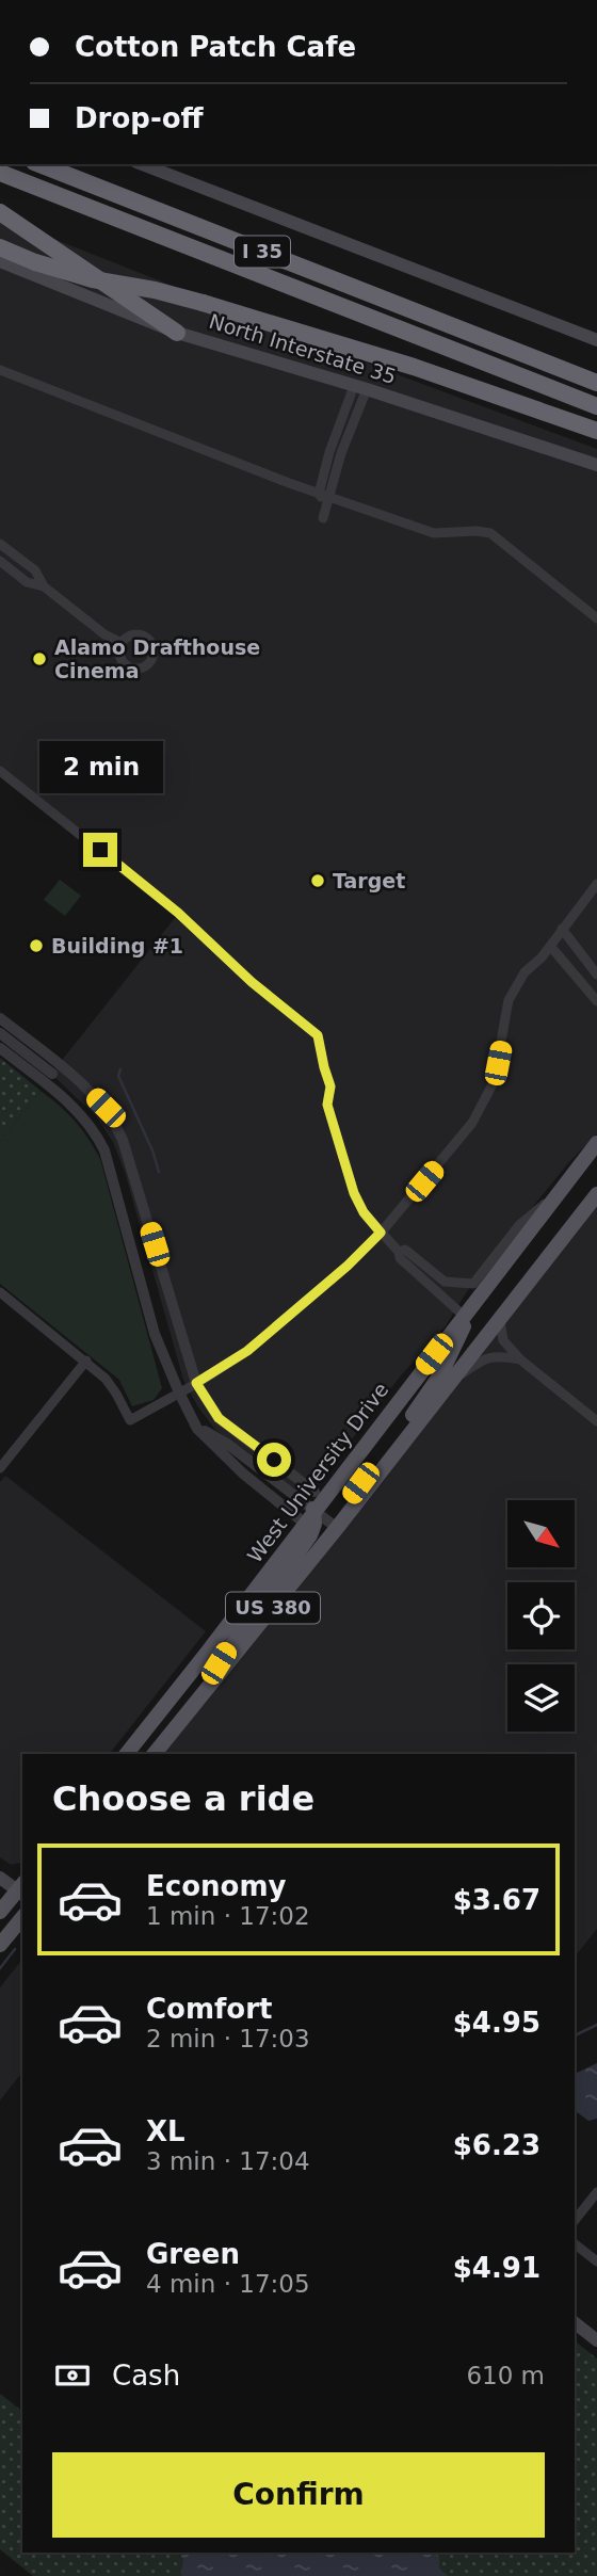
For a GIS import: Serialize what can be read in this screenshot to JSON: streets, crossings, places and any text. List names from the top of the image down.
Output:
{
  "streets": {
    "highway": ["I 35"],
    "main road": ["North Interstate 35", "West University Drive", "US 380"]
  },
  "places": ["Alamo Drafthouse Cinema", "Target", "Building #1"],
  "north": "bottom right",
  "page": {
    "banner": ["Cotton Patch Cafe", "Drop-off"],
    "bubble": "2 min",
    "heading": "Choose a ride",
    "list": [
      {
        "name": "Economy",
        "note": "1 min · 17:02",
        "value": "$3.67"
      },
      {
        "name": "Comfort",
        "note": "2 min · 17:03",
        "value": "$4.95"
      },
      {
        "name": "XL",
        "note": "3 min · 17:04",
        "value": "$6.23"
      },
      {
        "name": "Green",
        "note": "4 min · 17:05",
        "value": "$4.91"
      }
    ],
    "pay": ["Cash", "610 m"],
    "buttons": "Confirm"
  }
}
